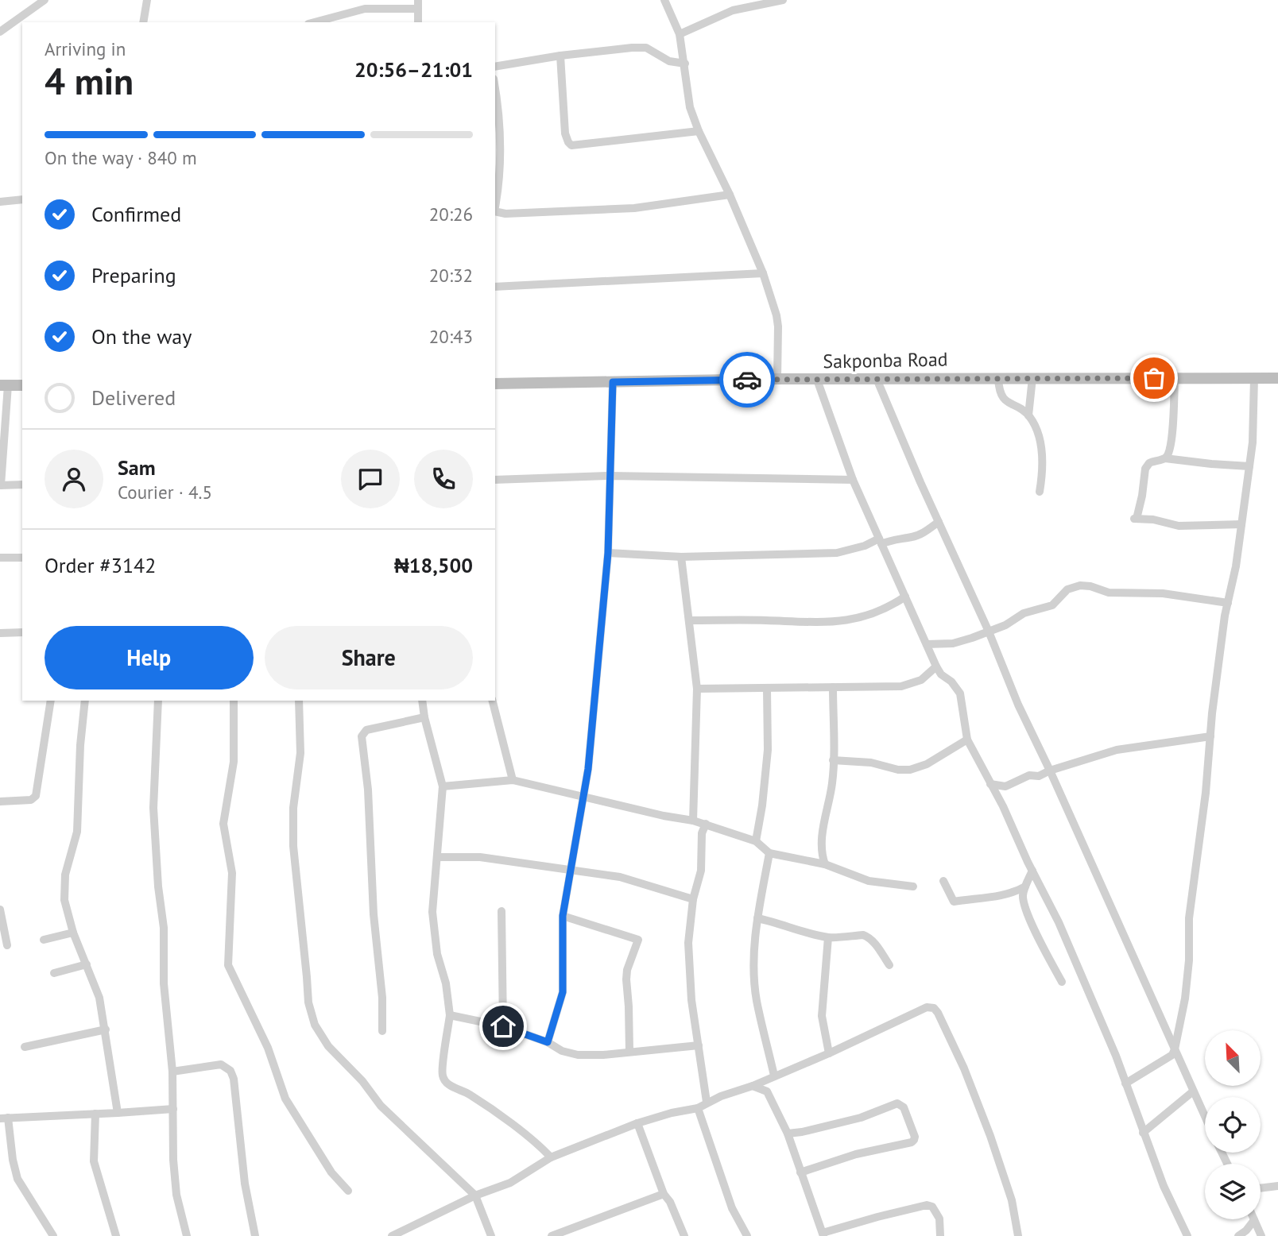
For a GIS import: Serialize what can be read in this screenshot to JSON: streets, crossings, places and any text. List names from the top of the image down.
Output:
{
  "streets": {
    "main road": ["Sakponba Road"]
  },
  "north": "top left",
  "page": {
    "heading": ["4 min", "Arriving in", "20:56–21:01"],
    "panel": [
      "Sam",
      "Courier · 4.5",
      "Order #3142",
      "₦18,500"
    ],
    "bar": "On the way · 840 m",
    "list": [
      ["Confirmed", "20:26"],
      ["Preparing", "20:32"],
      ["On the way", "20:43"],
      "Delivered"
    ],
    "buttons": ["Help", "Share"]
  }
}
